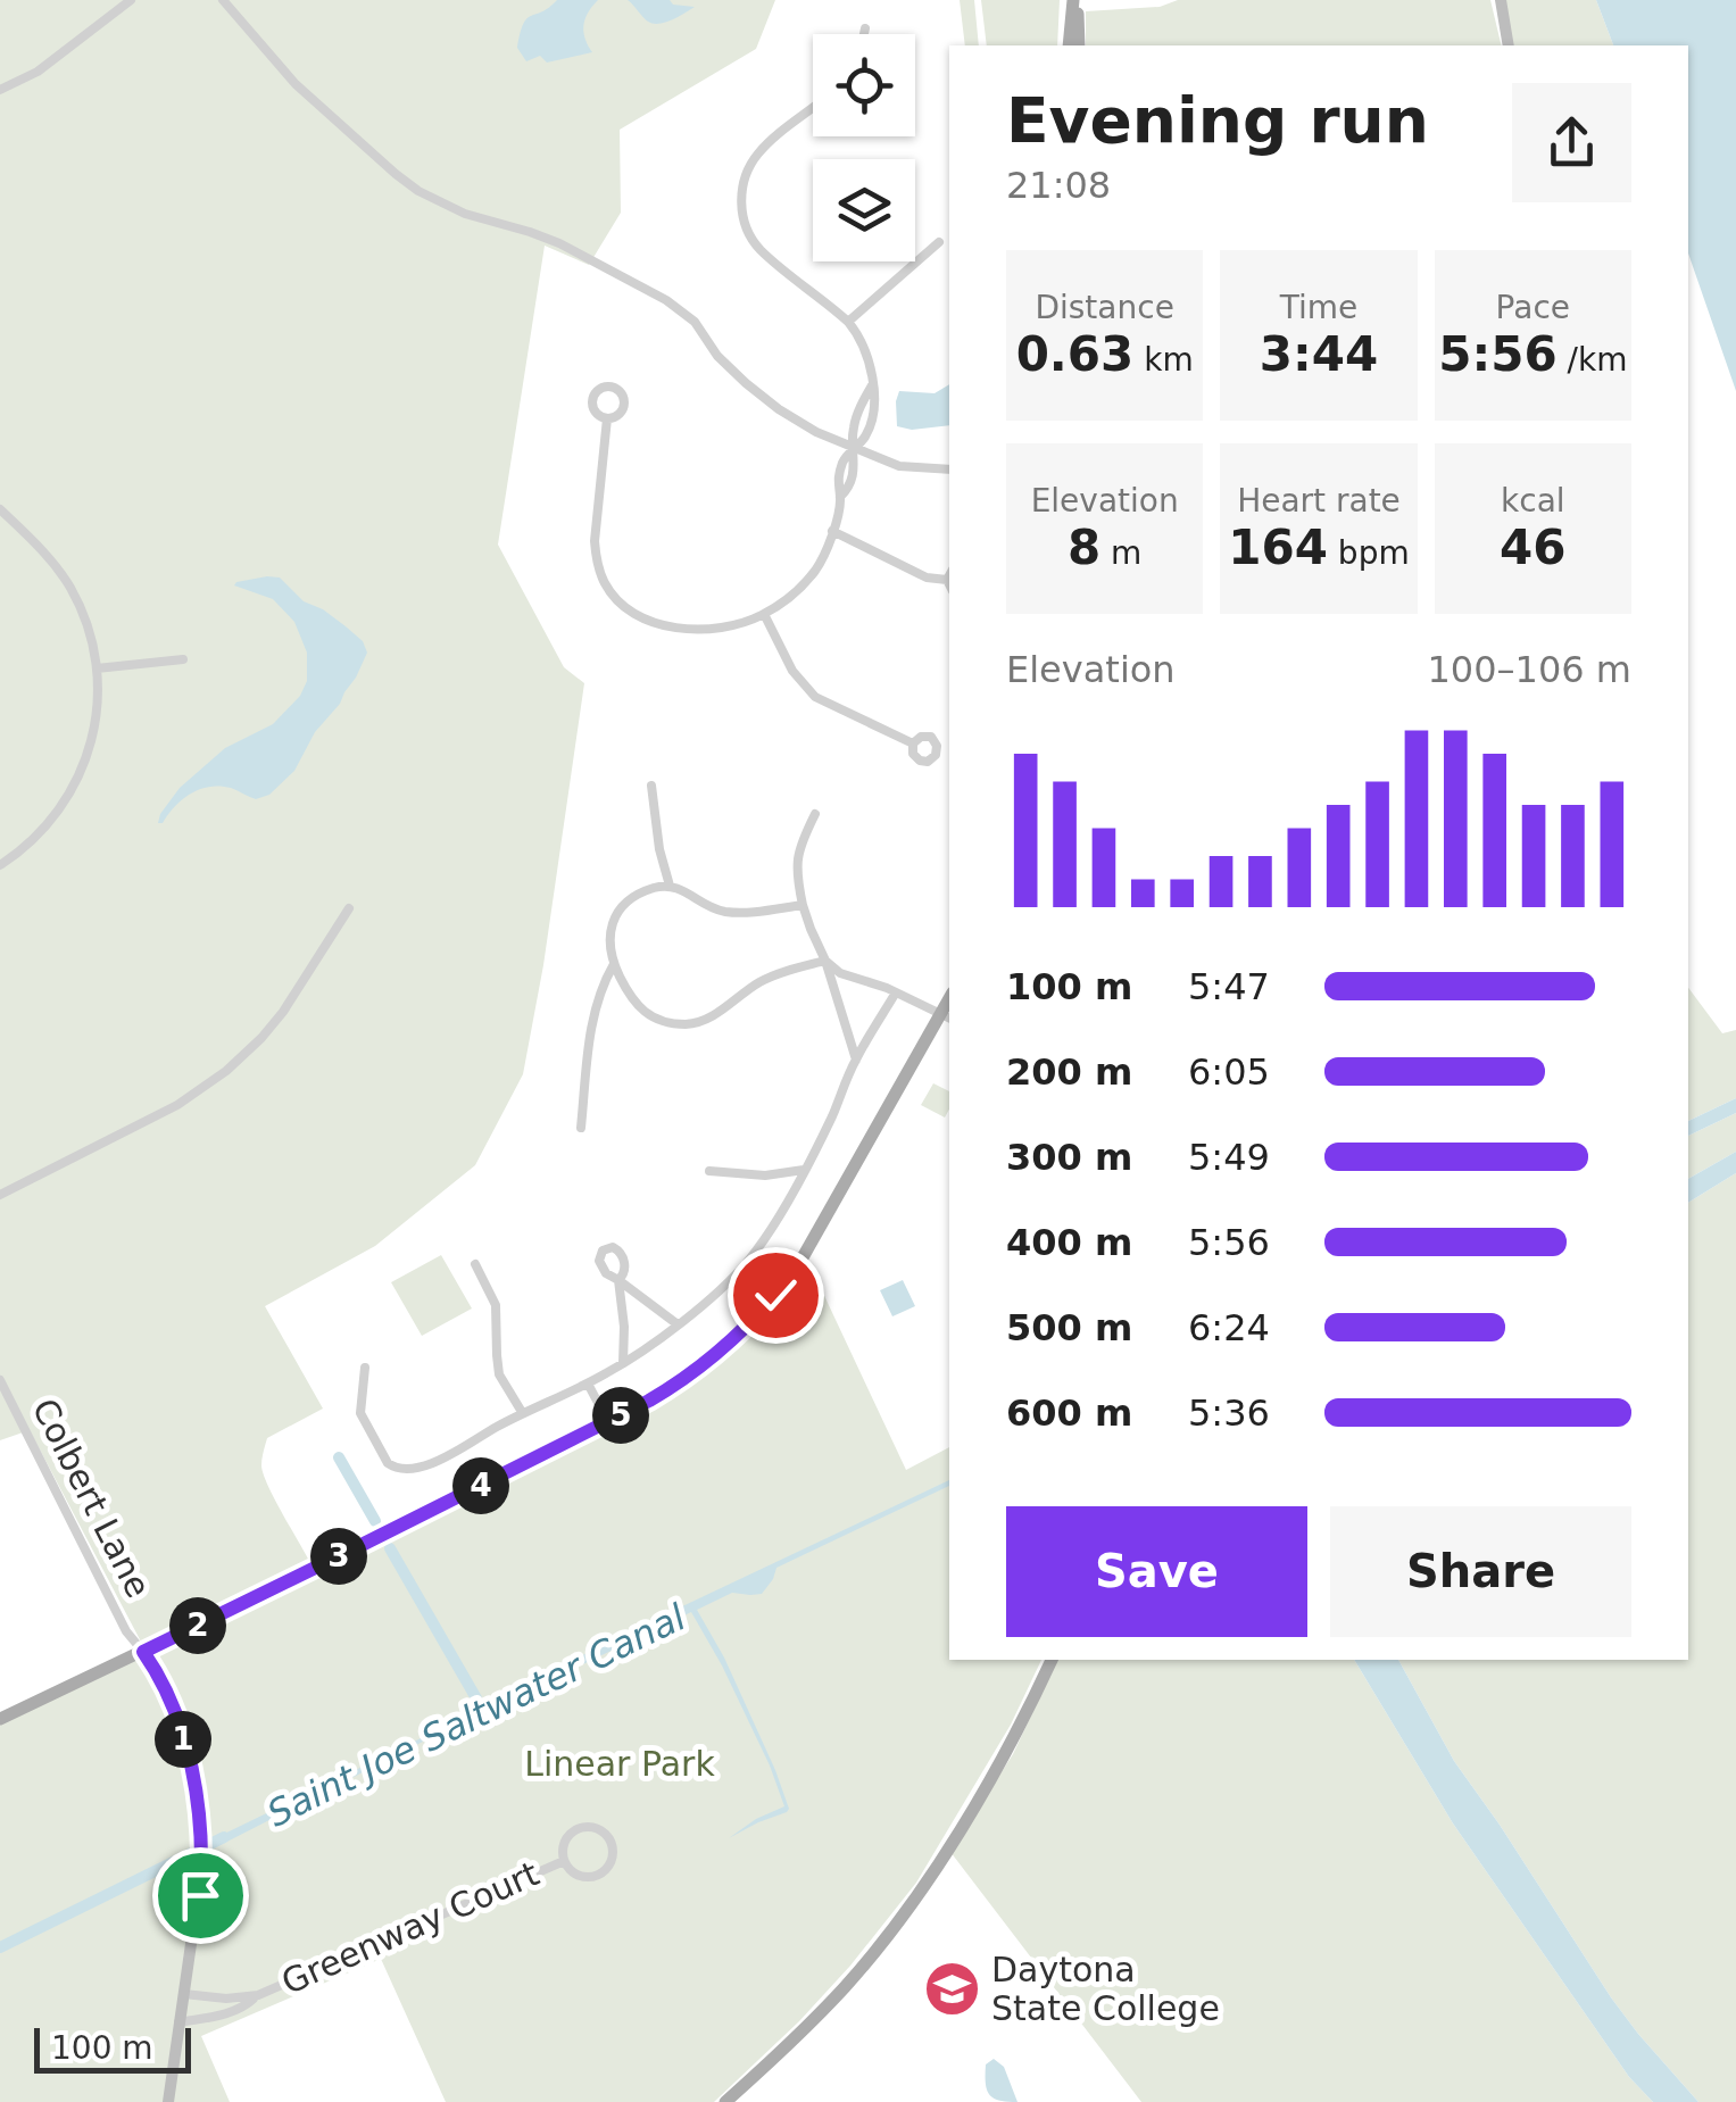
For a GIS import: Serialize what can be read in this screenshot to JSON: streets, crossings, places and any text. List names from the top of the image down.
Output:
{
  "streets": {
    "street": ["Colbert Lane", "Greenway Court"]
  },
  "crossings": [
    ["Colbert Lane", "Greenway Court"]
  ],
  "water": ["Saint Joe Saltwater Canal"],
  "parks": ["Linear Park"],
  "places": {
    "school or university": ["Daytona State College"]
  },
  "scale_bar": "100 m",
  "page": {
    "heading": ["Evening run", "21:08"],
    "stats": [
      ["Distance", "0.63 km"],
      ["Time", "3:44"],
      ["Pace", "5:56 /km"],
      ["Elevation", "8 m"],
      ["Heart rate", "164 bpm"],
      ["kcal", "46"]
    ],
    "chart": ["Elevation", "100–106 m"],
    "list": [
      {
        "name": "100 m",
        "note": "5:47"
      },
      {
        "name": "200 m",
        "note": "6:05"
      },
      {
        "name": "300 m",
        "note": "5:49"
      },
      {
        "name": "400 m",
        "note": "5:56"
      },
      {
        "name": "500 m",
        "note": "6:24"
      },
      {
        "name": "600 m",
        "note": "5:36"
      }
    ],
    "pins": [
      "5",
      "4",
      "3",
      "2",
      "1"
    ],
    "buttons": ["Save", "Share"],
    "scale": "100 m"
  }
}
